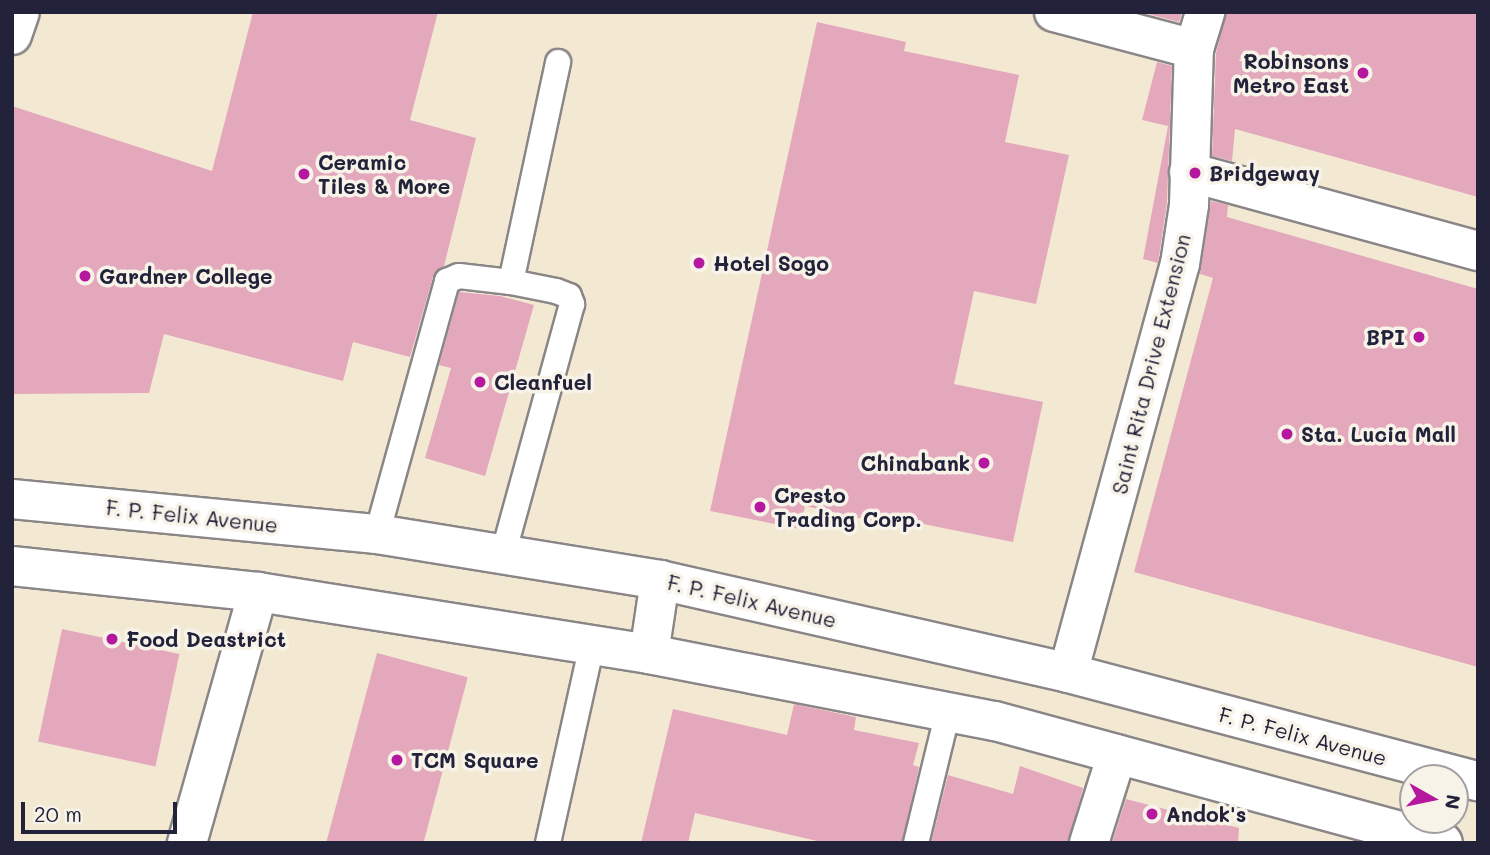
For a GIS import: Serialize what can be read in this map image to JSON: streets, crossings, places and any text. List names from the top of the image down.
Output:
{
  "streets": {
    "main road": ["Saint Rita Drive Extension", "F. P. Felix Avenue"]
  },
  "crossings": [
    ["Saint Rita Drive Extension", "F. P. Felix Avenue"]
  ],
  "places": [
    "Robinsons Metro East",
    "Bridgeway",
    "Ceramic Tiles & More",
    "Hotel Sogo",
    "Gardner College",
    "BPI",
    "Cleanfuel",
    "Sta. Lucia Mall",
    "Chinabank",
    "Cresto Trading Corp.",
    "Food Deastrict",
    "TCM Square",
    "Andok's"
  ],
  "scale_bar": "20 m",
  "north": "right"
}
